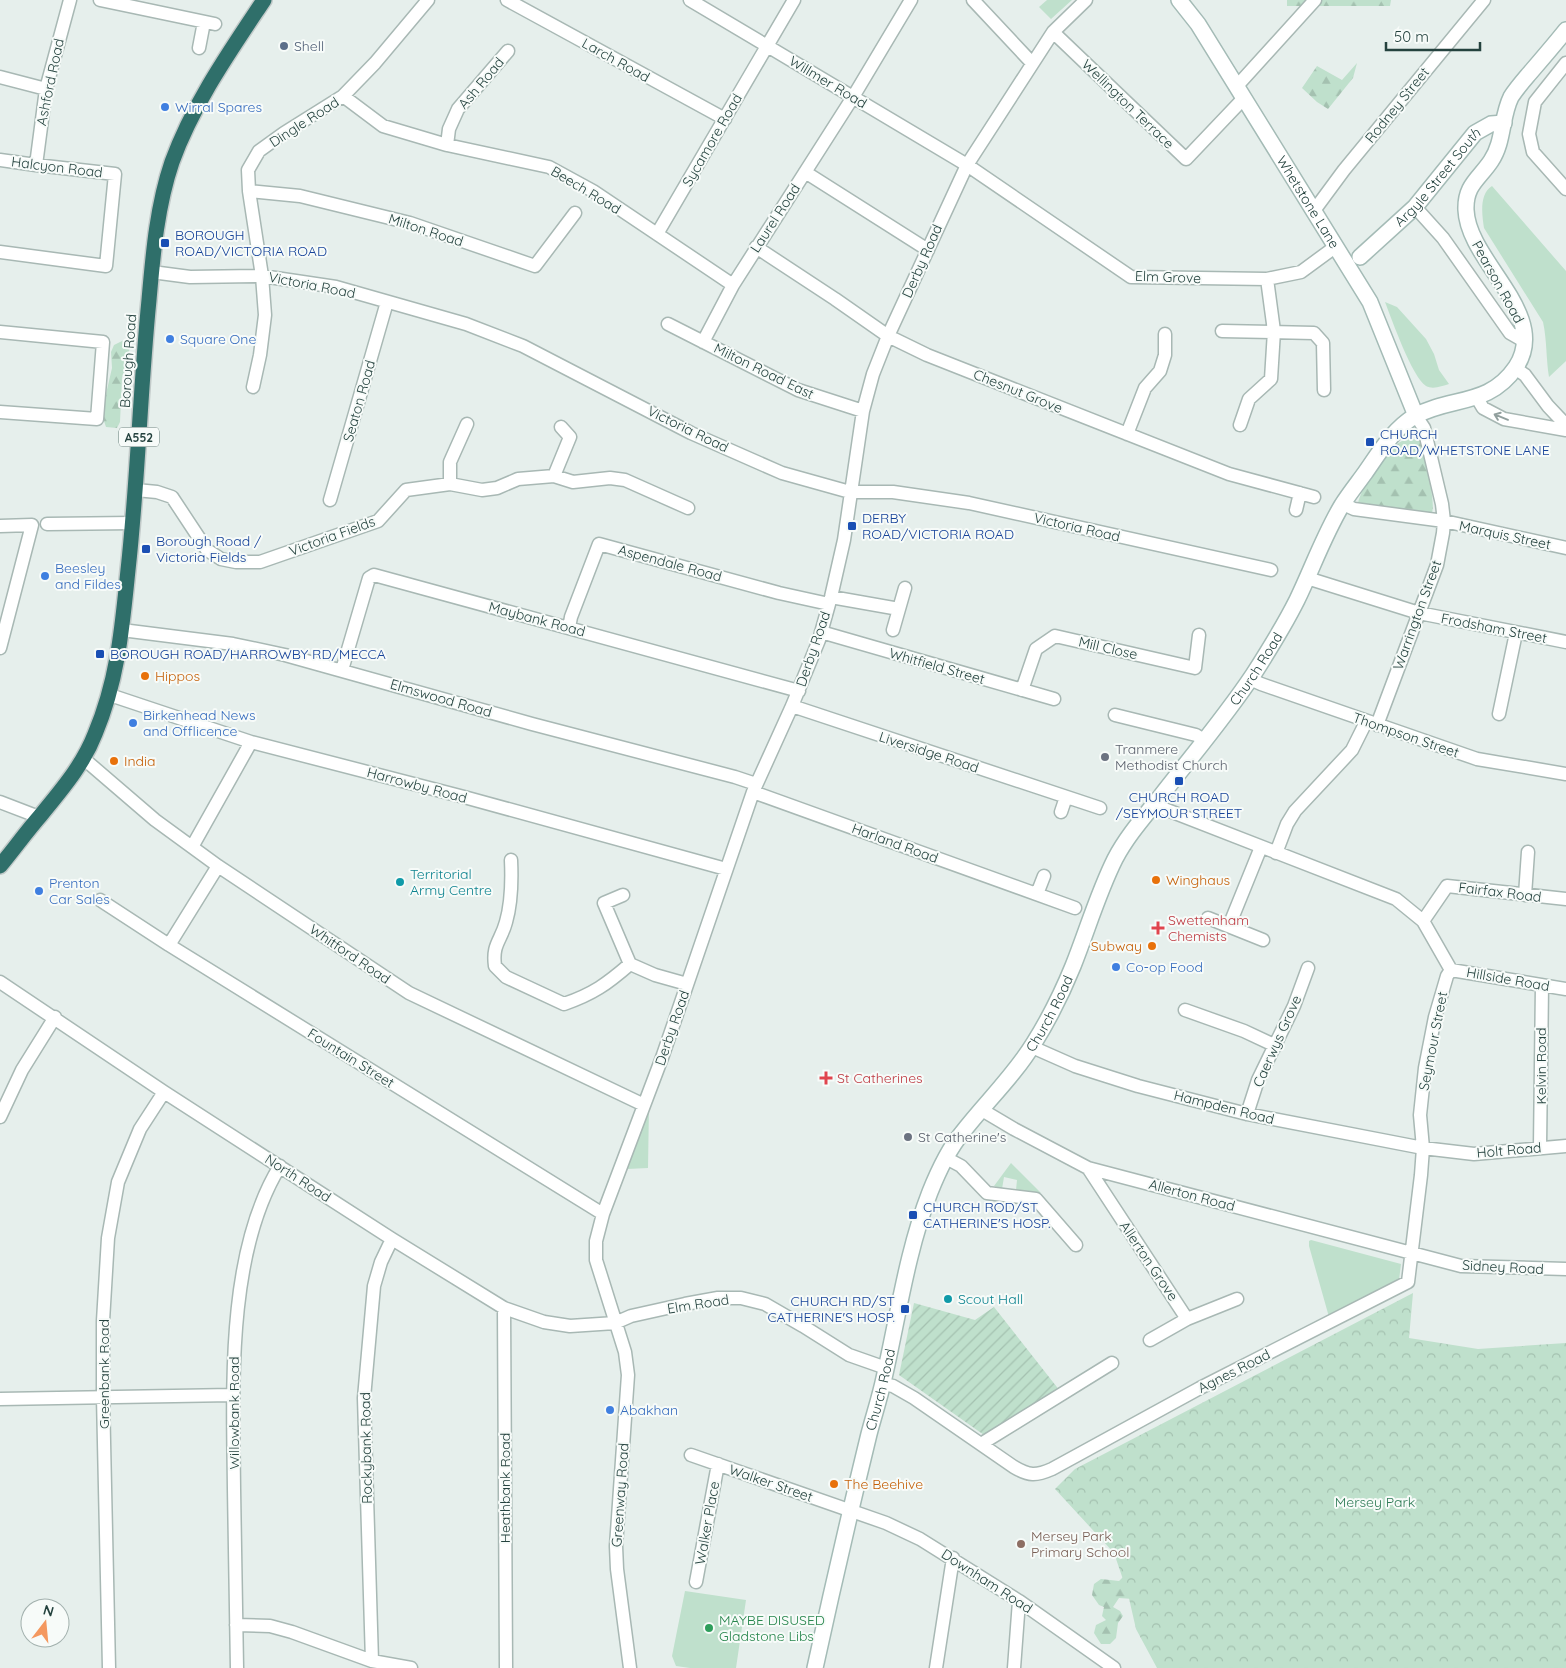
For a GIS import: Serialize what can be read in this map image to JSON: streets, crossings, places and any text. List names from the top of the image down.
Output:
{
  "streets": {
    "highway": ["Borough Road", "A552"],
    "main road": [
      "Argyle Street South",
      "Whetstone Lane",
      "Pearson Road",
      "Church Road"
    ],
    "street": [
      "Larch Road",
      "Ashford Road",
      "Willmer Road",
      "Ash Road",
      "Wellington Terrace",
      "Rodney Street",
      "Dingle Road",
      "Sycamore Road",
      "Halcyon Road",
      "Beech Road",
      "Laurel Road",
      "Milton Road",
      "Derby Road",
      "Elm Grove",
      "Victoria Road",
      "Milton Road East",
      "Chesnut Grove",
      "Seaton Road",
      "Marquis Street",
      "Victoria Fields",
      "Aspendale Road",
      "Warrington Street",
      "Maybank Road",
      "Frodsham Street",
      "Mill Close",
      "Whitfield Street",
      "Elmswood Road",
      "Thompson Street",
      "Liversidge Road",
      "Harrowby Road",
      "Harland Road",
      "Fairfax Road",
      "Whitford Road",
      "Hillside Road",
      "Caerwys Grove",
      "Seymour Street",
      "Fountain Street",
      "Kelvin Road",
      "Hampden Road",
      "Holt Road",
      "North Road",
      "Allerton Road",
      "Allerton Grove",
      "Sidney Road",
      "Elm Road",
      "Agnes Road",
      "Greenbank Road",
      "Willowbank Road",
      "Rockybank Road",
      "Walker Street",
      "Heathbank Road",
      "Greenway Road",
      "Walker Place",
      "Downham Road"
    ]
  },
  "crossings": [
    ["Larch Road", "Sycamore Road"],
    ["Ashford Road", "Halcyon Road"],
    ["Willmer Road", "Sycamore Road"],
    ["Willmer Road", "Laurel Road"],
    ["Willmer Road", "Derby Road"],
    ["Willmer Road", "Elm Grove"],
    ["Ash Road", "Beech Road"],
    ["Wellington Terrace", "Whetstone Lane"],
    ["Wellington Terrace", "Derby Road"],
    ["Rodney Street", "Whetstone Lane"],
    ["Dingle Road", "Beech Road"],
    ["Dingle Road", "Milton Road"],
    ["Dingle Road", "Victoria Road"],
    ["Sycamore Road", "Beech Road"],
    ["Argyle Street South", "Pearson Road"],
    ["Beech Road", "Laurel Road"],
    ["Whetstone Lane", "Elm Grove"],
    ["Whetstone Lane", "Pearson Road"],
    ["Whetstone Lane", "Warrington Street"],
    ["Whetstone Lane", "Church Road"],
    ["Laurel Road", "Milton Road East"],
    ["Laurel Road", "Chesnut Grove"],
    ["Derby Road", "Elm Grove"],
    ["Derby Road", "Victoria Road"],
    ["Derby Road", "Milton Road East"],
    ["Derby Road", "Chesnut Grove"],
    ["Derby Road", "Aspendale Road"],
    ["Derby Road", "Maybank Road"],
    ["Derby Road", "Whitfield Street"],
    ["Derby Road", "Elmswood Road"],
    ["Derby Road", "Liversidge Road"],
    ["Derby Road", "Harrowby Road"],
    ["Derby Road", "Harland Road"],
    ["Derby Road", "Whitford Road"],
    ["Derby Road", "Fountain Street"],
    ["Derby Road", "North Road"],
    ["Derby Road", "Elm Road"],
    ["Derby Road", "Greenway Road"],
    ["Pearson Road", "Warrington Street"],
    ["Pearson Road", "Church Road"],
    ["Victoria Road", "Borough Road"],
    ["Victoria Road", "Seaton Road"],
    ["Borough Road", "Victoria Fields"],
    ["Borough Road", "Elmswood Road"],
    ["Borough Road", "Harrowby Road"],
    ["Borough Road", "Whitford Road"],
    ["Marquis Street", "Warrington Street"],
    ["Marquis Street", "Church Road"],
    ["Aspendale Road", "Maybank Road"],
    ["Warrington Street", "Frodsham Street"],
    ["Warrington Street", "Church Road"],
    ["Warrington Street", "Thompson Street"],
    ["Maybank Road", "Elmswood Road"],
    ["Frodsham Street", "Church Road"],
    ["Mill Close", "Whitfield Street"],
    ["Church Road", "Thompson Street"],
    ["Church Road", "Hampden Road"],
    ["Church Road", "Allerton Road"],
    ["Church Road", "Elm Road"],
    ["Church Road", "Walker Street"],
    ["Church Road", "Downham Road"],
    ["Elmswood Road", "Harland Road"],
    ["Hillside Road", "Seymour Street"],
    ["Hillside Road", "Kelvin Road"],
    ["Caerwys Grove", "Hampden Road"],
    ["Seymour Street", "Hampden Road"],
    ["Seymour Street", "Holt Road"],
    ["Seymour Street", "Allerton Road"],
    ["Seymour Street", "Sidney Road"],
    ["Seymour Street", "Agnes Road"],
    ["Kelvin Road", "Holt Road"],
    ["Hampden Road", "Holt Road"],
    ["North Road", "Elm Road"],
    ["North Road", "Greenbank Road"],
    ["North Road", "Willowbank Road"],
    ["North Road", "Rockybank Road"],
    ["North Road", "Heathbank Road"],
    ["North Road", "Greenway Road"],
    ["Allerton Road", "Allerton Grove"],
    ["Allerton Road", "Sidney Road"],
    ["Allerton Road", "Agnes Road"],
    ["Sidney Road", "Agnes Road"],
    ["Elm Road", "Greenway Road"],
    ["Walker Street", "Walker Place"],
    ["Walker Street", "Downham Road"]
  ],
  "parks": ["Mersey Park"],
  "places": {
    "other": [
      "Shell",
      "Wirral Spares",
      "Square One",
      "Beesley and Fildes",
      "Hippos",
      "Birkenhead News and Offlicence",
      "Tranmere Methodist Church",
      "India",
      "Winghaus",
      "Territorial Army Centre",
      "Prenton Car Sales",
      "Subway",
      "Co-op Food",
      "St Catherine's",
      "Scout Hall",
      "Abakhan",
      "The Beehive",
      "Mersey Park Primary School",
      "MAYBE DISUSED Gladstone Libs"
    ],
    "transit": [
      "BOROUGH ROAD/VICTORIA ROAD",
      "CHURCH ROAD/WHETSTONE LANE",
      "DERBY ROAD/VICTORIA ROAD",
      "Borough Road / Victoria Fields",
      "BOROUGH ROAD/HARROWBY RD/MECCA",
      "CHURCH ROAD /SEYMOUR STREET",
      "CHURCH ROD/ST CATHERINE'S HOSP.",
      "CHURCH RD/ST CATHERINE'S HOSP."
    ],
    "health": ["Swettenham Chemists", "St Catherines"]
  },
  "scale_bar": "50 m",
  "north": "top"
}
